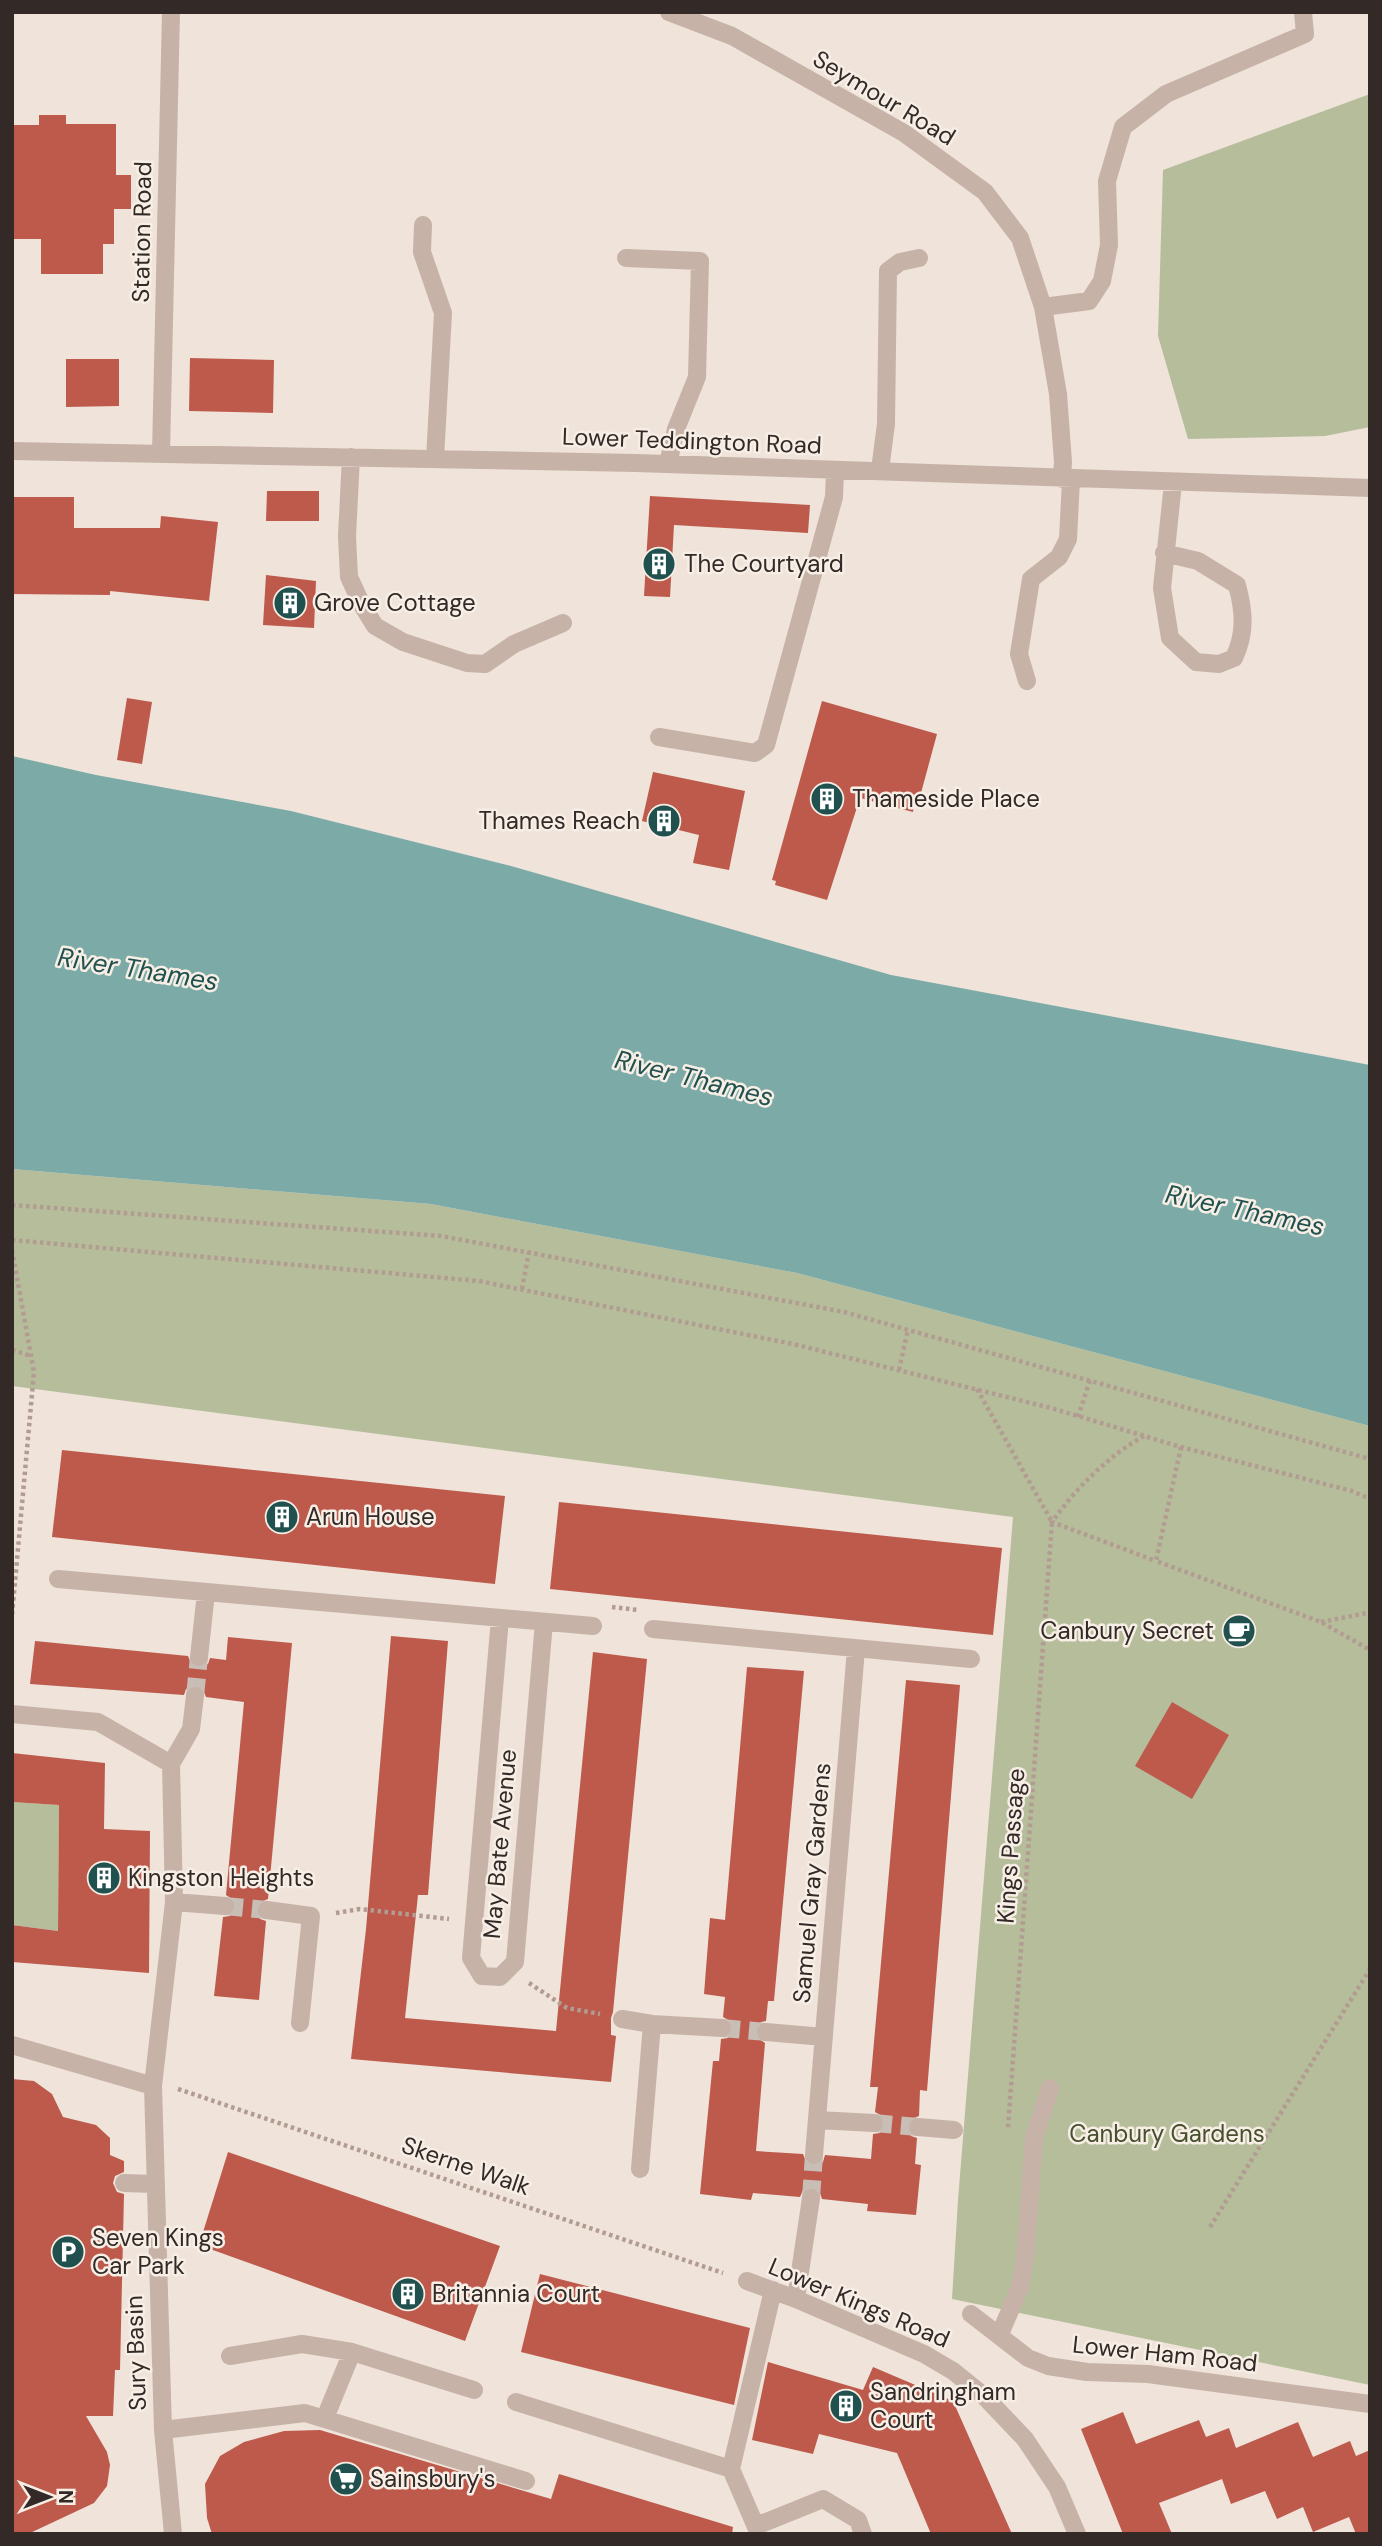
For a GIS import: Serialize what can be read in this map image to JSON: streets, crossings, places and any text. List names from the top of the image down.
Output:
{
  "streets": {
    "street": [
      "Seymour Road",
      "Station Road",
      "Lower Teddington Road",
      "May Bate Avenue",
      "Samuel Gray Gardens",
      "Lower Kings Road",
      "Sury Basin",
      "Lower Ham Road"
    ],
    "path": ["Kings Passage", "Skerne Walk"]
  },
  "crossings": [
    ["Seymour Road", "Lower Teddington Road"],
    ["Station Road", "Lower Teddington Road"],
    ["Skerne Walk", "Lower Kings Road"]
  ],
  "water": ["River Thames"],
  "parks": ["Canbury Gardens"],
  "places": {
    "building": [
      "The Courtyard",
      "Grove Cottage",
      "Thameside Place",
      "Thames Reach",
      "Arun House",
      "Kingston Heights",
      "Britannia Court",
      "Sandringham Court"
    ],
    "cafe": ["Canbury Secret"],
    "parking": ["Seven Kings Car Park"],
    "supermarket": ["Sainsbury's"]
  },
  "north": "right"
}
